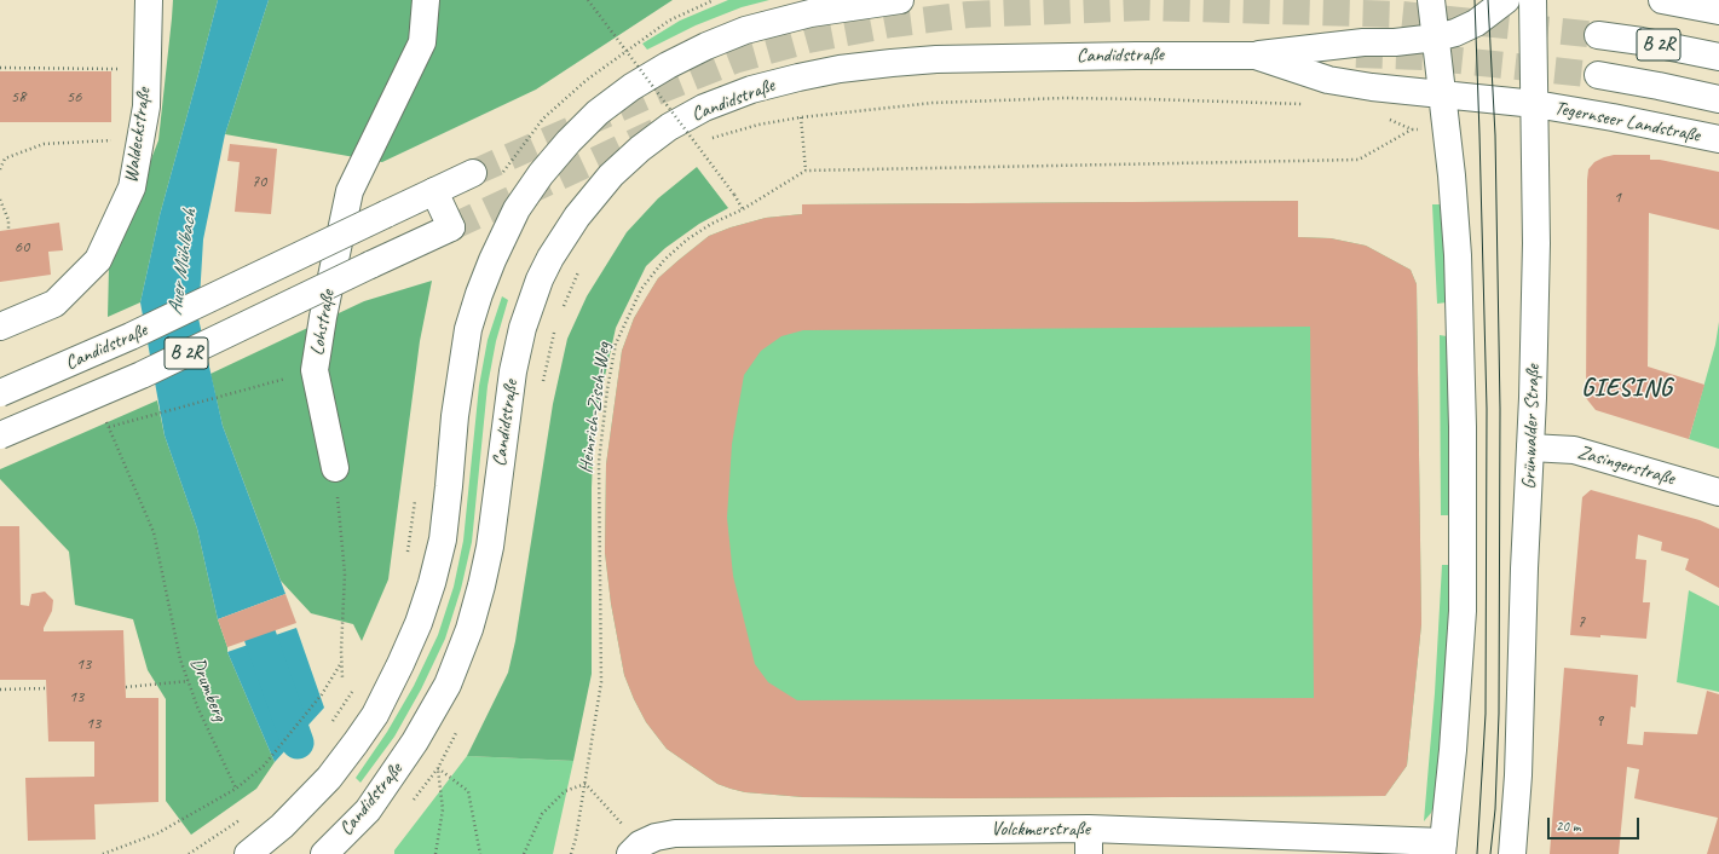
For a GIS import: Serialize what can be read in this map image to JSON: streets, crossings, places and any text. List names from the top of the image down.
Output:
{
  "streets": {
    "main road": [
      "B 2R",
      "Candidstraße",
      "Tegernseer Landstraße",
      "Waldeckstraße",
      "Lohstraße",
      "Grünwalder Straße",
      "Zasingerstraße",
      "Volckmerstraße"
    ],
    "path": ["Heinrich-Zisch-Weg", "Drumberg"]
  },
  "crossings": [
    ["Candidstraße", "Tegernseer Landstraße"],
    ["Candidstraße", "Grünwalder Straße"],
    ["Tegernseer Landstraße", "Grünwalder Straße"],
    ["Lohstraße", "Drumberg"],
    ["Grünwalder Straße", "Zasingerstraße"]
  ],
  "districts": ["GIESING"],
  "water": ["Auer Mühlbach"],
  "house_numbers": [
    "58",
    "56",
    "70",
    "1",
    "60",
    "7",
    "13",
    "13",
    "9",
    "13"
  ],
  "scale_bar": "20 m"
}
